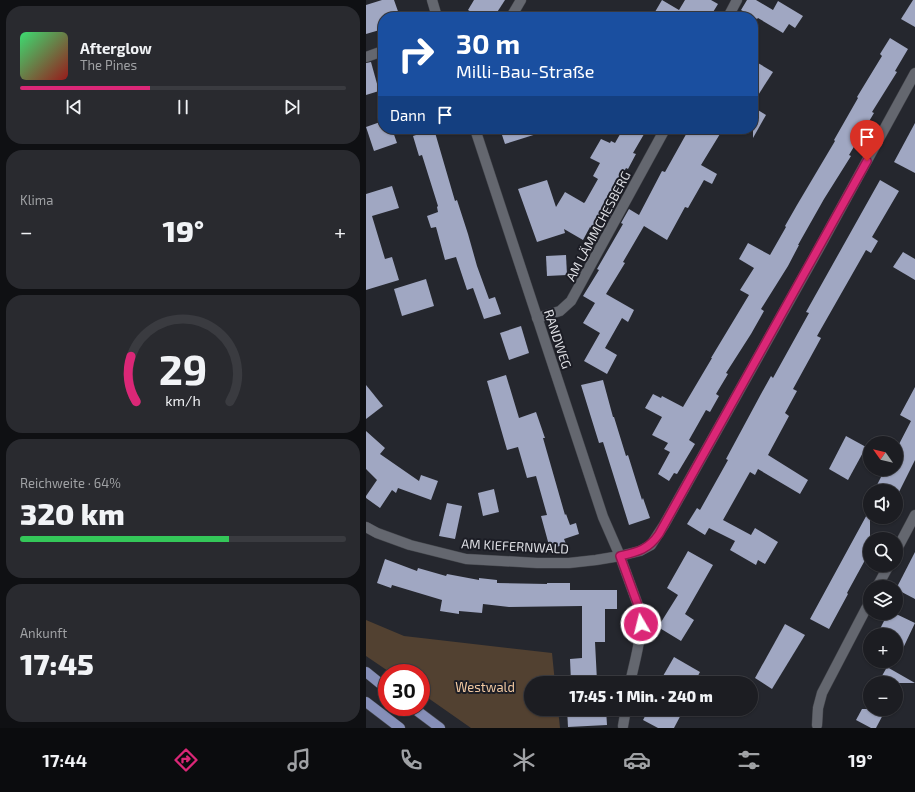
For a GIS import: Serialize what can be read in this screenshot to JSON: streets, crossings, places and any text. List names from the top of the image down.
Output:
{
  "streets": {
    "street": ["AM LÄMMCHESBERG", "RANDWEG", "AM KIEFERNWALD"]
  },
  "crossings": [
    ["AM LÄMMCHESBERG", "RANDWEG"],
    ["RANDWEG", "AM KIEFERNWALD"]
  ],
  "parks": ["Westwald"],
  "north": "top left",
  "page": {
    "turn": ["30 m", "Milli-Bau-Straße"],
    "song": ["Afterglow", "The Pines"],
    "then": "Dann",
    "tile": [
      "Klima",
      ["Reichweite · 64%", "320 km"],
      ["Ankunft", "17:45"]
    ],
    "heat": ["−", "19°", "+"],
    "map_buttons": ["+", "−"],
    "limit": "30",
    "trip": "17:45 · 1 Min. · 240 m",
    "tabs": ["17:44", "19°"],
    "gauge": ["29", "km/h"]
  }
}
